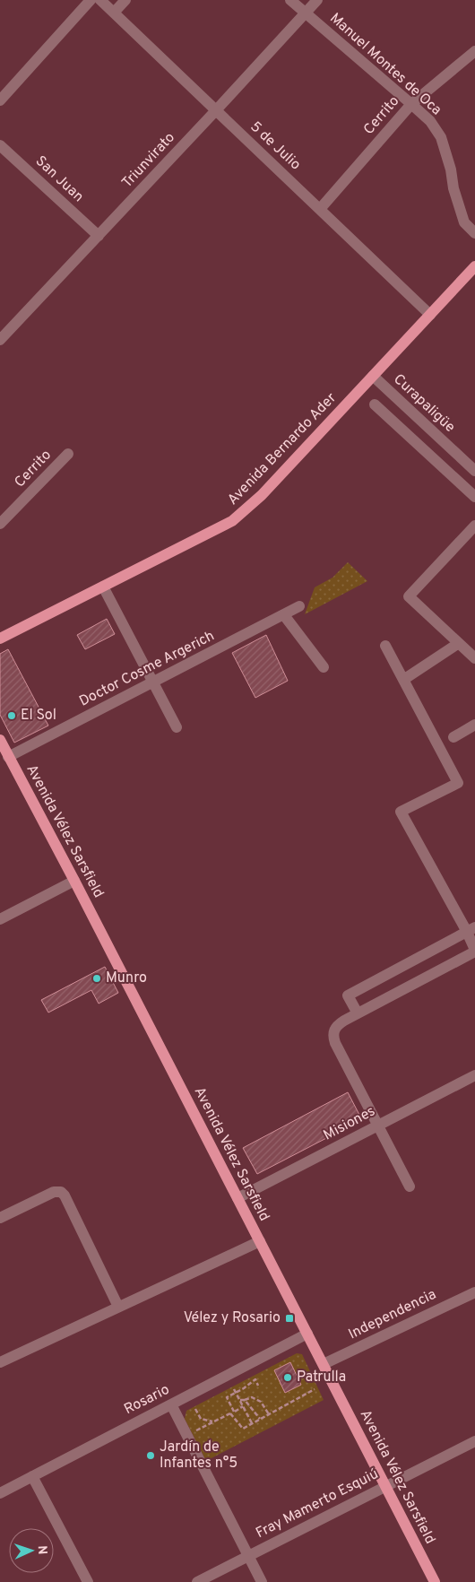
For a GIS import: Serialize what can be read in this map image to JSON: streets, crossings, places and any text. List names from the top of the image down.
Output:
{
  "streets": {
    "main road": ["Avenida Bernardo Ader", "Avenida Vélez Sarsfield"],
    "street": [
      "Manuel Montes de Oca",
      "Cerrito",
      "5 de Julio",
      "Triunvirato",
      "San Juan",
      "Curapaligüe",
      "Doctor Cosme Argerich",
      "Misiones",
      "Independencia",
      "Rosario",
      "Fray Mamerto Esquiú"
    ]
  },
  "crossings": [
    ["Manuel Montes de Oca", "Cerrito"],
    ["Manuel Montes de Oca", "Triunvirato"],
    ["Cerrito", "5 de Julio"],
    ["5 de Julio", "Triunvirato"],
    ["5 de Julio", "Avenida Bernardo Ader"],
    ["Triunvirato", "San Juan"],
    ["Curapaligüe", "Avenida Bernardo Ader"],
    ["Doctor Cosme Argerich", "Avenida Vélez Sarsfield"],
    ["Avenida Vélez Sarsfield", "Misiones"],
    ["Avenida Vélez Sarsfield", "Independencia"],
    ["Avenida Vélez Sarsfield", "Rosario"],
    ["Avenida Vélez Sarsfield", "Fray Mamerto Esquiú"]
  ],
  "places": {
    "other": [
      "El Sol",
      "Munro",
      "Patrulla",
      "Jardín de Infantes n°5"
    ],
    "transit": ["Vélez y Rosario"]
  },
  "north": "right"
}
